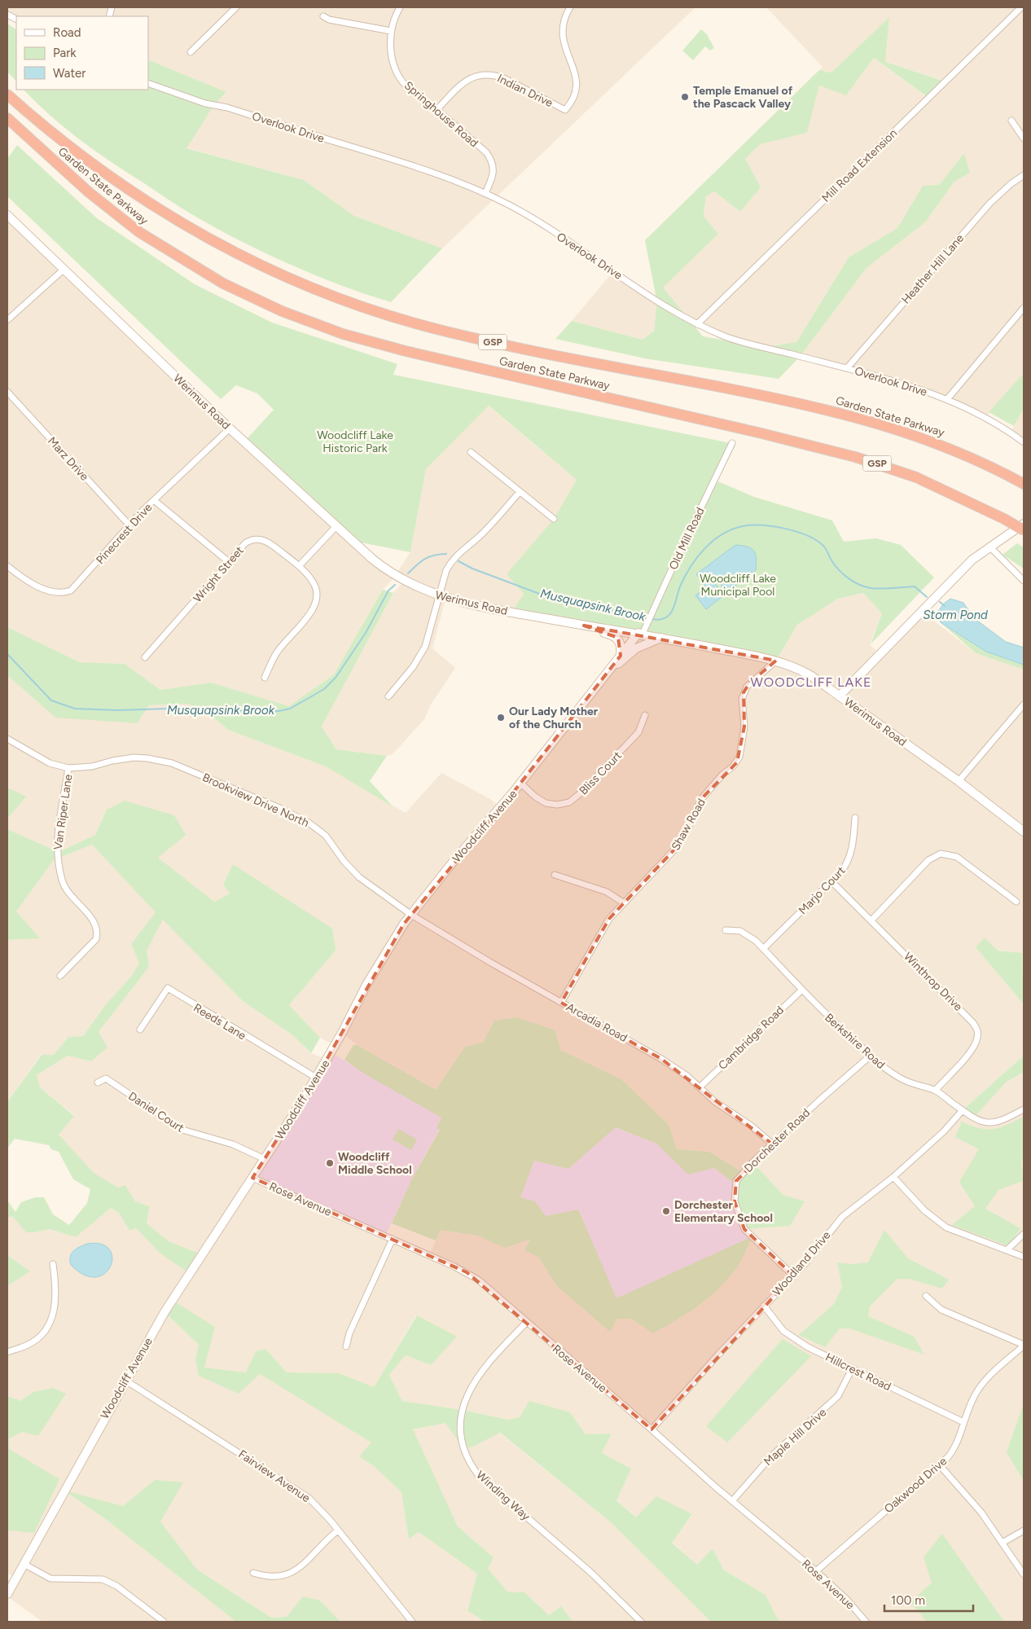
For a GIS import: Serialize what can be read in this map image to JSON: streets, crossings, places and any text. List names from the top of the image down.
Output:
{
  "streets": {
    "highway": ["Garden State Parkway", "GSP"],
    "main road": ["Werimus Road", "Woodcliff Avenue"],
    "street": [
      "Indian Drive",
      "Springhouse Road",
      "Overlook Drive",
      "Mill Road Extension",
      "Heather Hill Lane",
      "Marz Drive",
      "Pinecrest Drive",
      "Old Mill Road",
      "Wright Street",
      "Bliss Court",
      "Brookview Drive North",
      "Van Riper Lane",
      "Shaw Road",
      "Marjo Court",
      "Winthrop Drive",
      "Reeds Lane",
      "Arcadia Road",
      "Cambridge Road",
      "Berkshire Road",
      "Daniel Court",
      "Dorchester Road",
      "Rose Avenue",
      "Woodland Drive",
      "Hillcrest Road",
      "Maple Hill Drive",
      "Fairview Avenue",
      "Oakwood Drive",
      "Winding Way"
    ]
  },
  "crossings": [
    ["Indian Drive", "Springhouse Road"],
    ["Springhouse Road", "Overlook Drive"],
    ["Overlook Drive", "Mill Road Extension"],
    ["Overlook Drive", "Heather Hill Lane"],
    ["Werimus Road", "Pinecrest Drive"],
    ["Werimus Road", "Old Mill Road"],
    ["Werimus Road", "Shaw Road"],
    ["Werimus Road", "Woodcliff Avenue"],
    ["Marz Drive", "Pinecrest Drive"],
    ["Old Mill Road", "Woodcliff Avenue"],
    ["Bliss Court", "Woodcliff Avenue"],
    ["Brookview Drive North", "Van Riper Lane"],
    ["Brookview Drive North", "Woodcliff Avenue"],
    ["Brookview Drive North", "Arcadia Road"],
    ["Shaw Road", "Arcadia Road"],
    ["Woodcliff Avenue", "Reeds Lane"],
    ["Woodcliff Avenue", "Arcadia Road"],
    ["Woodcliff Avenue", "Daniel Court"],
    ["Woodcliff Avenue", "Rose Avenue"],
    ["Woodcliff Avenue", "Fairview Avenue"],
    ["Marjo Court", "Winthrop Drive"],
    ["Marjo Court", "Berkshire Road"],
    ["Winthrop Drive", "Berkshire Road"],
    ["Arcadia Road", "Cambridge Road"],
    ["Arcadia Road", "Dorchester Road"],
    ["Cambridge Road", "Berkshire Road"],
    ["Berkshire Road", "Dorchester Road"],
    ["Berkshire Road", "Woodland Drive"],
    ["Dorchester Road", "Woodland Drive"],
    ["Rose Avenue", "Woodland Drive"],
    ["Rose Avenue", "Maple Hill Drive"],
    ["Rose Avenue", "Oakwood Drive"],
    ["Rose Avenue", "Winding Way"],
    ["Woodland Drive", "Hillcrest Road"],
    ["Hillcrest Road", "Maple Hill Drive"],
    ["Hillcrest Road", "Oakwood Drive"]
  ],
  "districts": ["WOODCLIFF LAKE"],
  "water": ["Musquapsink Brook", "Storm Pond"],
  "parks": ["Woodcliff Lake Historic Park", "Woodcliff Lake Municipal Pool"],
  "places": [
    "Temple Emanuel of the Pascack Valley",
    "Our Lady Mother of the Church",
    "Woodcliff Middle School",
    "Dorchester Elementary School"
  ],
  "legend": ["Road", "Park", "Water"],
  "scale_bar": "100 m"
}
